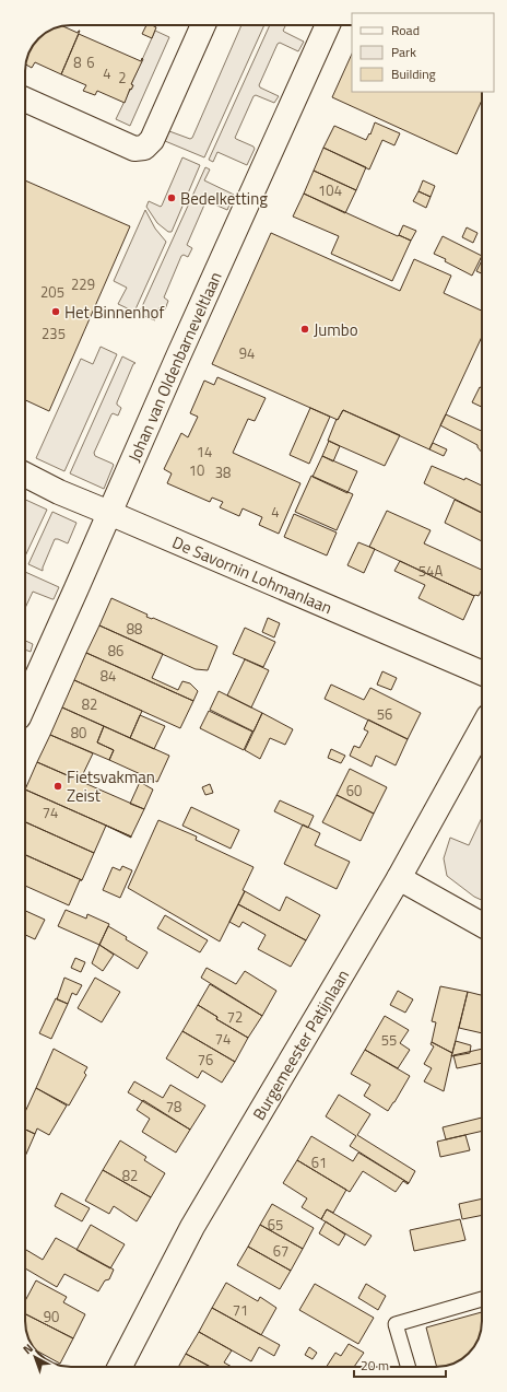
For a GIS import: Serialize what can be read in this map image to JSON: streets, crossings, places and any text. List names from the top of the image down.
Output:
{
  "streets": {
    "street": ["Johan van Oldenbarneveltlaan", "De Savornin Lohmanlaan", "Burgemeester Patijnlaan"]
  },
  "crossings": [
    ["Johan van Oldenbarneveltlaan", "De Savornin Lohmanlaan"]
  ],
  "places": [
    "Bedelketting",
    "Het Binnenhof",
    "Jumbo",
    "Fietsvakman Zeist"
  ],
  "house_numbers": [
    "8",
    "6",
    "4",
    "2",
    "104",
    "229",
    "205",
    "235",
    "94",
    "14",
    "10",
    "38",
    "4",
    "54A",
    "88",
    "86",
    "84",
    "82",
    "56",
    "80",
    "60",
    "74",
    "72",
    "74",
    "55",
    "76",
    "78",
    "61",
    "82",
    "65",
    "67",
    "71",
    "90"
  ],
  "legend": ["Road", "Park", "Building"],
  "scale_bar": "20 m",
  "north": "top left"
}
